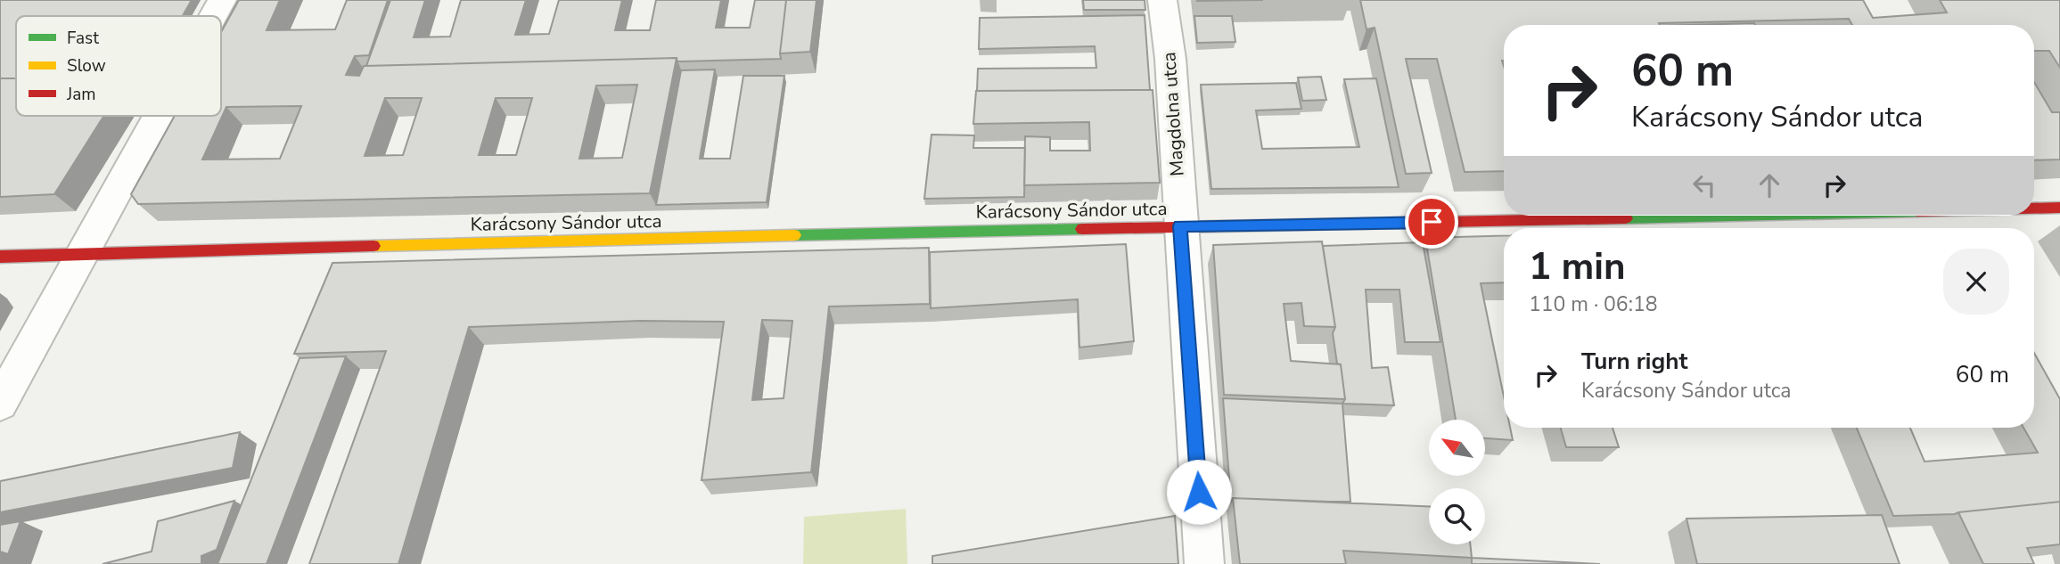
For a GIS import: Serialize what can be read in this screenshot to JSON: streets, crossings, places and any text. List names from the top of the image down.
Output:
{
  "streets": {
    "street": ["Magdolna utca", "Karácsony Sándor utca"]
  },
  "crossings": [
    ["Magdolna utca", "Karácsony Sándor utca"]
  ],
  "legend": ["Fast", "Slow", "Jam"],
  "north": "top left",
  "page": {
    "turn": ["60 m", "Karácsony Sándor utca"],
    "heading": ["1 min", "110 m · 06:18"],
    "list": [
      {
        "name": "Turn right",
        "note": "Karácsony Sándor utca",
        "value": "60 m"
      }
    ]
  }
}
